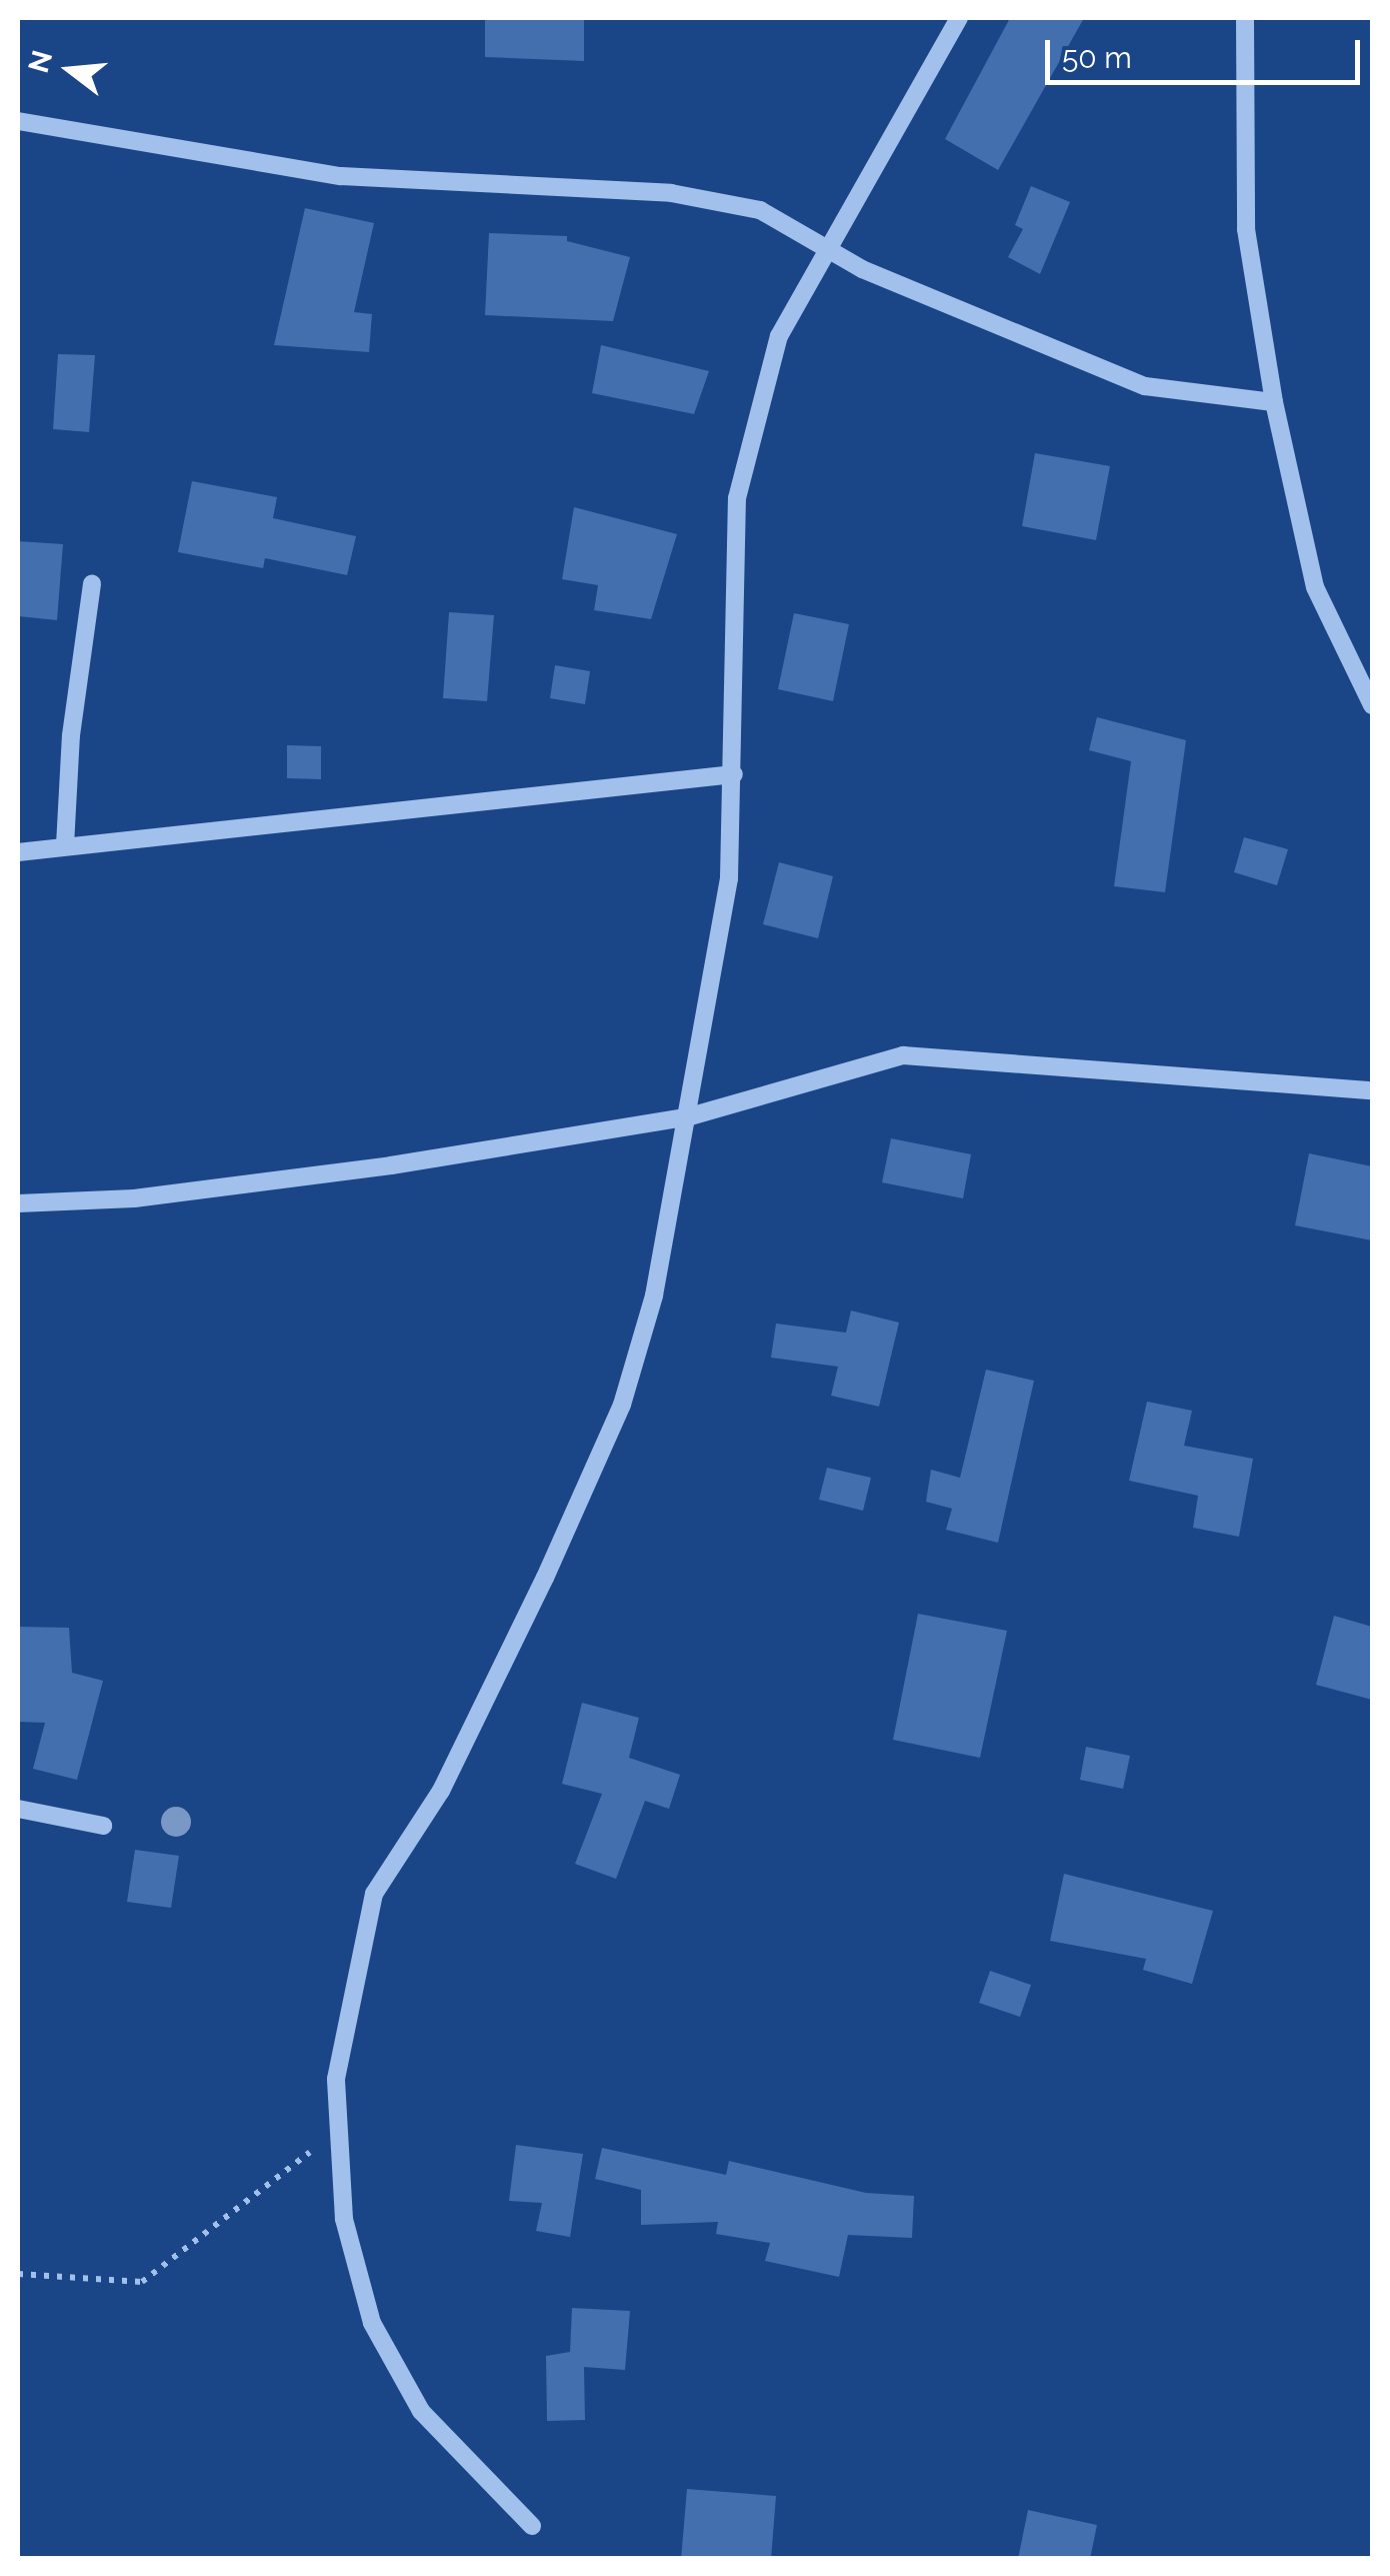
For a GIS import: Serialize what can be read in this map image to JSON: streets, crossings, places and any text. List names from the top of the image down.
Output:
{
  "scale_bar": "50 m",
  "north": "left"
}
